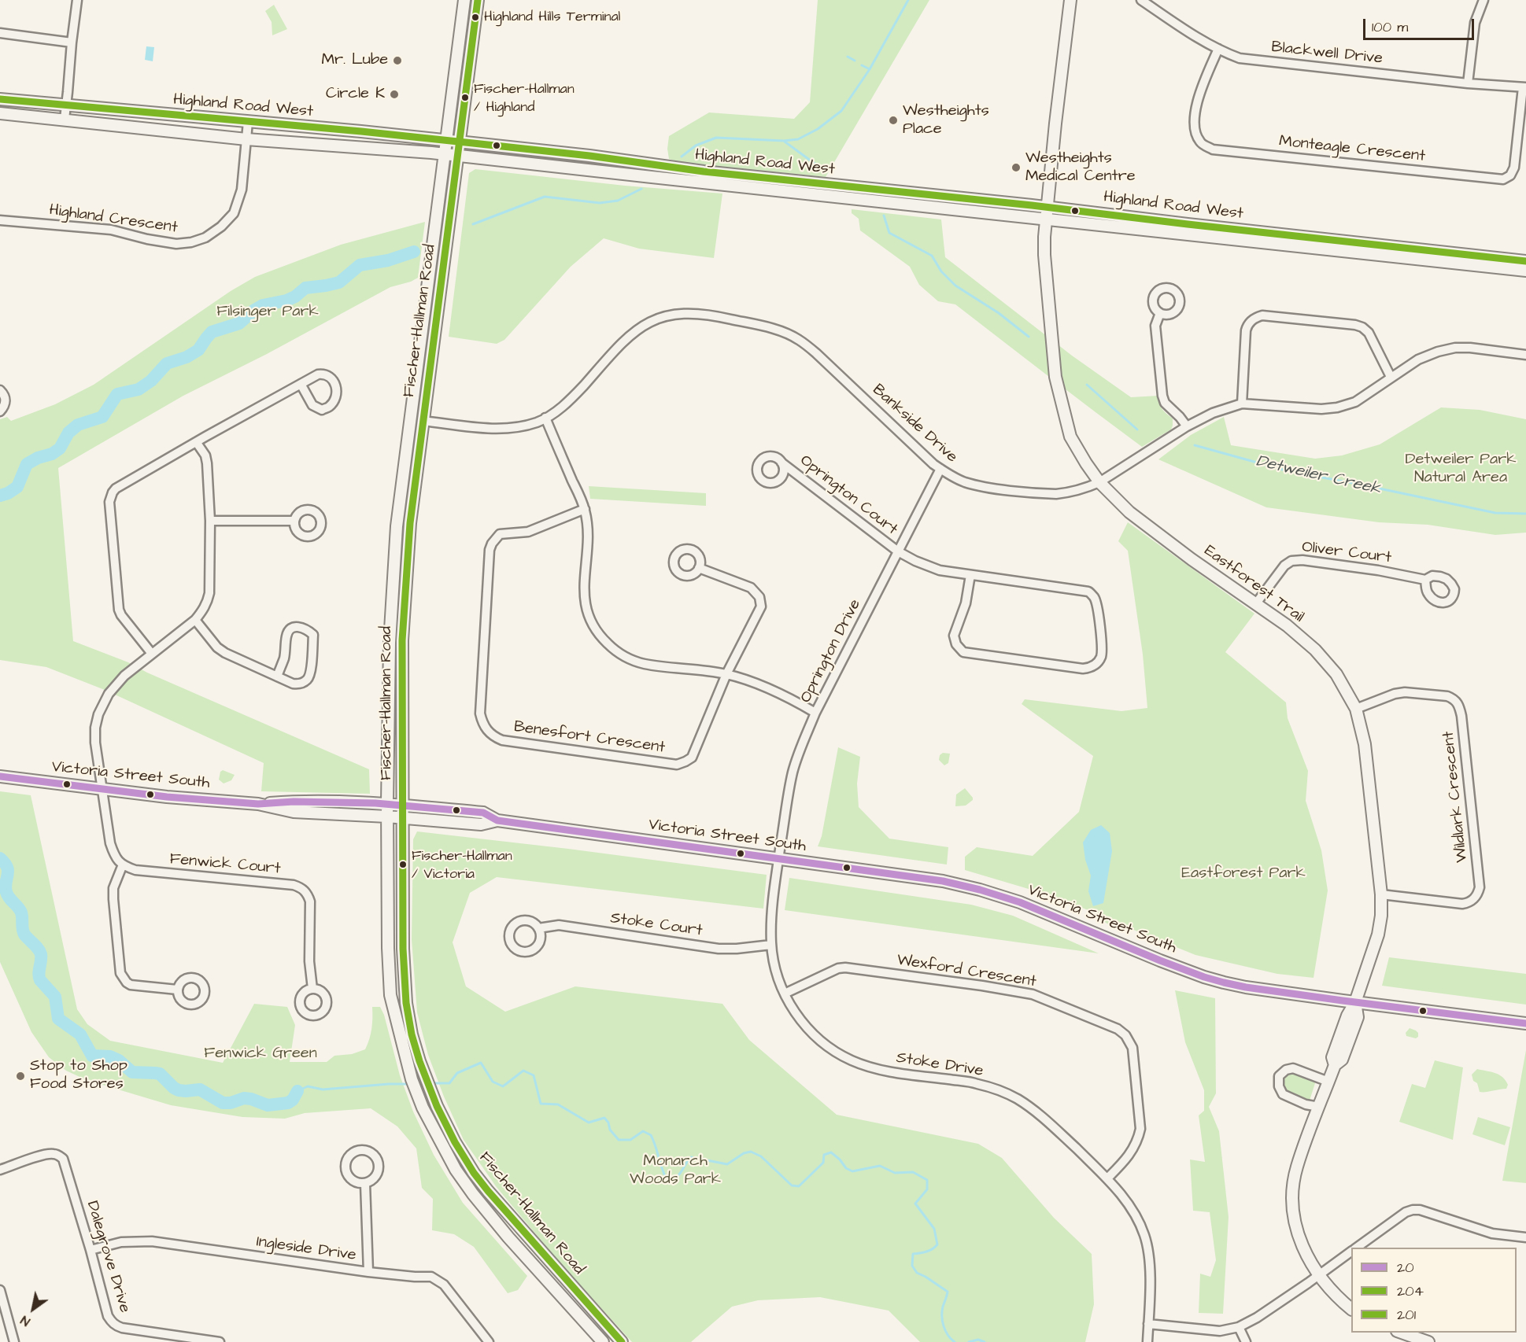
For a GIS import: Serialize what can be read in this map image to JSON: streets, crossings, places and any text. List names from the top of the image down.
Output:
{
  "streets": {
    "main road": [
      "Highland Road West",
      "Fischer-Hallman Road",
      "Eastforest Trail",
      "Victoria Street South"
    ],
    "street": [
      "Blackwell Drive",
      "Monteagle Crescent",
      "Highland Crescent",
      "Bankside Drive",
      "Oprington Court",
      "Oliver Court",
      "Oprington Drive",
      "Benesfort Crescent",
      "Wildlark Crescent",
      "Fenwick Court",
      "Stoke Court",
      "Wexford Crescent",
      "Stoke Drive",
      "Ingleside Drive",
      "Dalegrove Drive"
    ]
  },
  "crossings": [
    ["Blackwell Drive", "Monteagle Crescent"],
    ["Highland Road West", "Highland Crescent"],
    ["Highland Road West", "Fischer-Hallman Road"],
    ["Highland Road West", "Eastforest Trail"],
    ["Fischer-Hallman Road", "Bankside Drive"],
    ["Fischer-Hallman Road", "Victoria Street South"],
    ["Bankside Drive", "Eastforest Trail"],
    ["Bankside Drive", "Oprington Drive"],
    ["Oprington Court", "Oprington Drive"],
    ["Oliver Court", "Eastforest Trail"],
    ["Eastforest Trail", "Victoria Street South"],
    ["Eastforest Trail", "Wildlark Crescent"],
    ["Oprington Drive", "Victoria Street South"],
    ["Oprington Drive", "Stoke Drive"],
    ["Victoria Street South", "Stoke Drive"],
    ["Stoke Court", "Stoke Drive"],
    ["Wexford Crescent", "Stoke Drive"],
    ["Ingleside Drive", "Dalegrove Drive"]
  ],
  "water": ["Detweiler Creek"],
  "parks": [
    "Filsinger Park",
    "Detweiler Park Natural Area",
    "Eastforest Park",
    "Fenwick Green",
    "Monarch Woods Park"
  ],
  "places": [
    "Highland Hills Terminal",
    "Mr. Lube",
    "Circle K",
    "Fischer-Hallman / Highland",
    "Westheights Place",
    "Westheights Medical Centre",
    "Fischer-Hallman / Victoria",
    "Stop to Shop Food Stores"
  ],
  "lines": ["transit line 201", "transit line 204", "transit line 20"],
  "legend": ["20", "204", "201"],
  "scale_bar": "100 m",
  "north": "bottom left"
}
